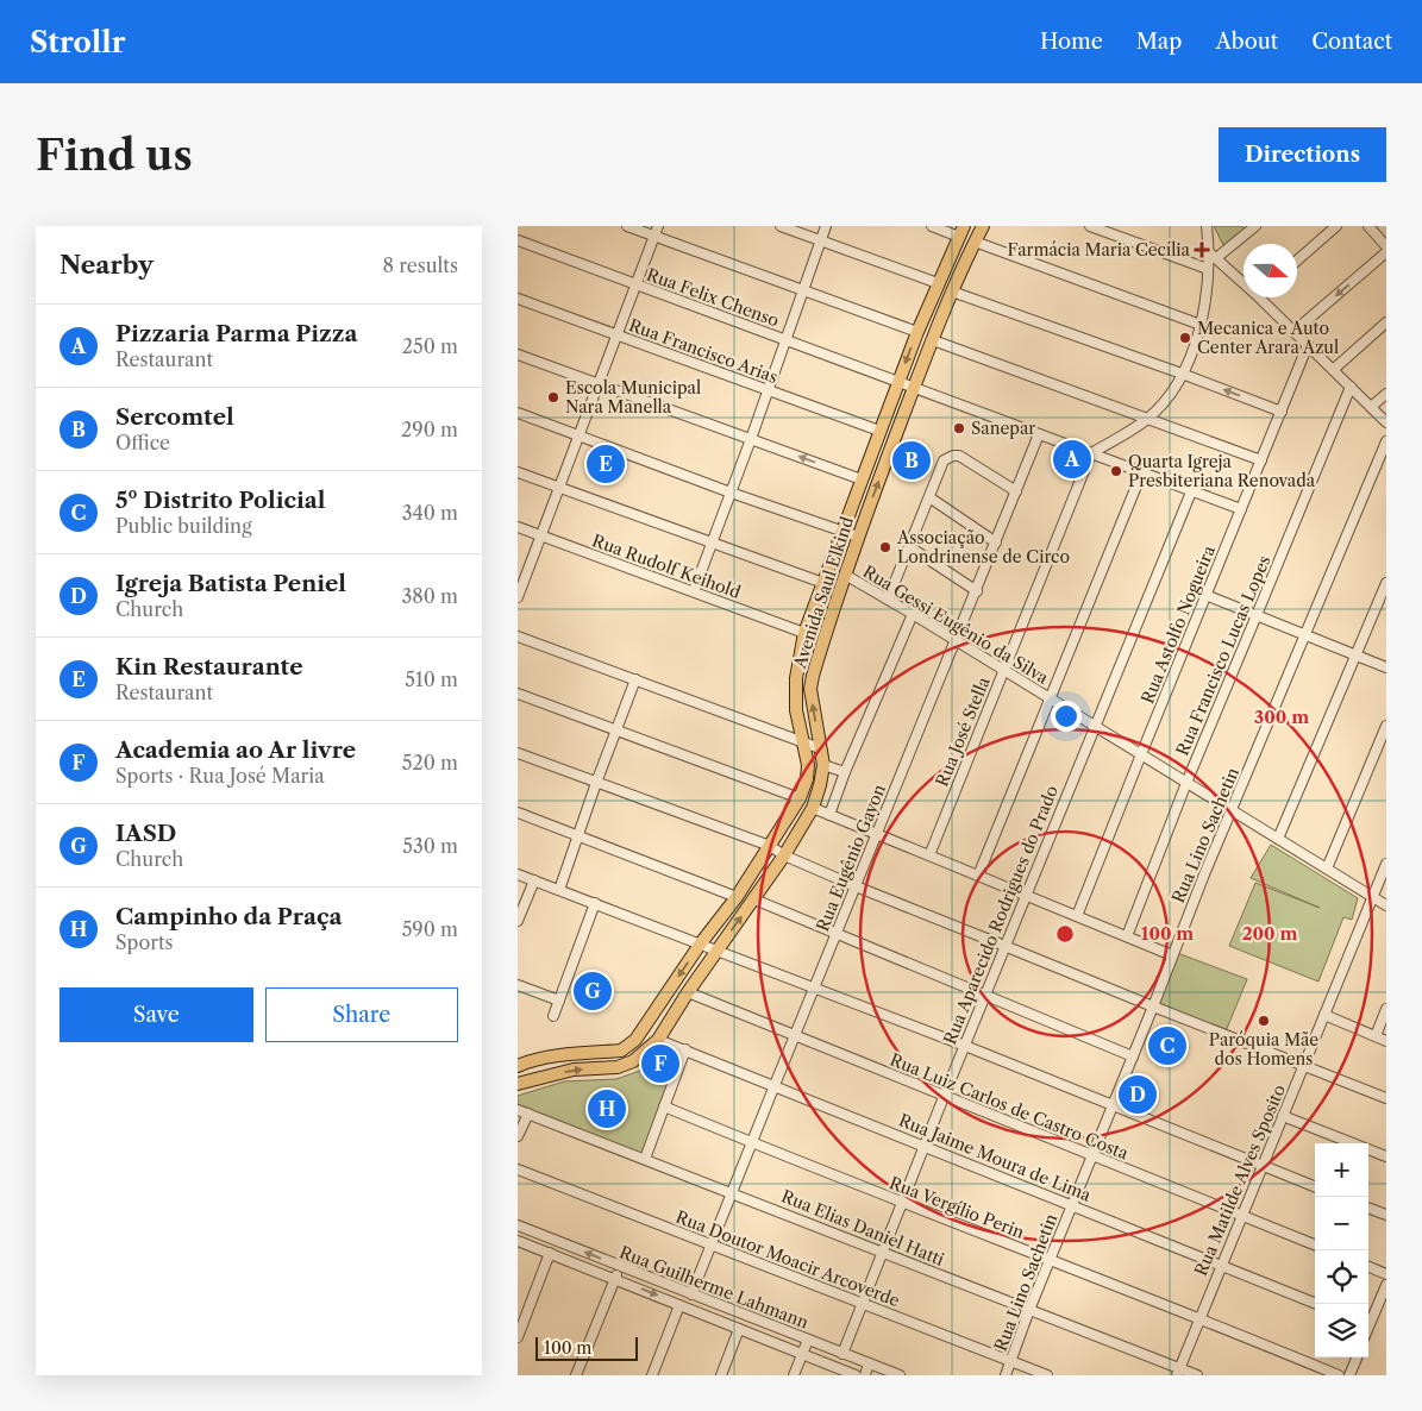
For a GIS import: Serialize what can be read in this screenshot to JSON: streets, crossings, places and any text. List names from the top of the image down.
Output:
{
  "streets": {
    "main road": ["Avenida Saul Elkind"],
    "street": [
      "Rua Felix Chenso",
      "Rua Francisco Arias",
      "Rua Rudolf Keihold",
      "Rua Gessi Eugênio da Silva",
      "Rua Astolfo Nogueira",
      "Rua Francisco Lucas Lopes",
      "Rua José Stella",
      "Rua Lino Sachetin",
      "Rua Eugênio Gayon",
      "Rua Aparecido Rodrigues do Prado",
      "Rua Luiz Carlos de Castro Costa",
      "Rua Jaime Moura de Lima",
      "Rua Matilde Alves Sposito",
      "Rua Vergílio Perin",
      "Rua Elias Daniel Hatti",
      "Rua Doutor Moacir Arcoverde",
      "Rua Guilherme Lahmann"
    ]
  },
  "crossings": [
    ["Rua Felix Chenso", "Avenida Saul Elkind"],
    ["Rua Felix Chenso", "Rua Astolfo Nogueira"],
    ["Rua Felix Chenso", "Rua José Stella"],
    ["Rua Felix Chenso", "Rua Eugênio Gayon"],
    ["Rua Felix Chenso", "Rua Aparecido Rodrigues do Prado"],
    ["Rua Francisco Arias", "Avenida Saul Elkind"],
    ["Rua Rudolf Keihold", "Avenida Saul Elkind"],
    ["Avenida Saul Elkind", "Rua Gessi Eugênio da Silva"],
    ["Avenida Saul Elkind", "Rua Luiz Carlos de Castro Costa"],
    ["Avenida Saul Elkind", "Rua Jaime Moura de Lima"],
    ["Rua Gessi Eugênio da Silva", "Rua Astolfo Nogueira"],
    ["Rua Gessi Eugênio da Silva", "Rua Francisco Lucas Lopes"],
    ["Rua Gessi Eugênio da Silva", "Rua José Stella"],
    ["Rua Gessi Eugênio da Silva", "Rua Lino Sachetin"],
    ["Rua Gessi Eugênio da Silva", "Rua Eugênio Gayon"],
    ["Rua Gessi Eugênio da Silva", "Rua Aparecido Rodrigues do Prado"],
    ["Rua Gessi Eugênio da Silva", "Rua Matilde Alves Sposito"],
    ["Rua Lino Sachetin", "Rua Luiz Carlos de Castro Costa"],
    ["Rua Lino Sachetin", "Rua Jaime Moura de Lima"],
    ["Rua Lino Sachetin", "Rua Vergílio Perin"],
    ["Rua Lino Sachetin", "Rua Elias Daniel Hatti"],
    ["Rua Lino Sachetin", "Rua Doutor Moacir Arcoverde"],
    ["Rua Eugênio Gayon", "Rua Luiz Carlos de Castro Costa"],
    ["Rua Eugênio Gayon", "Rua Jaime Moura de Lima"],
    ["Rua Eugênio Gayon", "Rua Vergílio Perin"],
    ["Rua Eugênio Gayon", "Rua Elias Daniel Hatti"],
    ["Rua Eugênio Gayon", "Rua Doutor Moacir Arcoverde"],
    ["Rua Eugênio Gayon", "Rua Guilherme Lahmann"],
    ["Rua Aparecido Rodrigues do Prado", "Rua Luiz Carlos de Castro Costa"],
    ["Rua Aparecido Rodrigues do Prado", "Rua Jaime Moura de Lima"],
    ["Rua Aparecido Rodrigues do Prado", "Rua Vergílio Perin"],
    ["Rua Aparecido Rodrigues do Prado", "Rua Elias Daniel Hatti"],
    ["Rua Aparecido Rodrigues do Prado", "Rua Doutor Moacir Arcoverde"],
    ["Rua Aparecido Rodrigues do Prado", "Rua Guilherme Lahmann"],
    ["Rua Luiz Carlos de Castro Costa", "Rua Matilde Alves Sposito"],
    ["Rua Jaime Moura de Lima", "Rua Matilde Alves Sposito"],
    ["Rua Matilde Alves Sposito", "Rua Vergílio Perin"],
    ["Rua Matilde Alves Sposito", "Rua Elias Daniel Hatti"]
  ],
  "places": {
    "health": ["Farmácia Maria Cecília"],
    "other": [
      "Mecanica e Auto Center Arara Azul",
      "Escola Municipal Nara Manella",
      "Sanepar",
      "Quarta Igreja Presbiteriana Renovada",
      "Associação Londrinense de Circo",
      "Paróquia Mãe dos Homens"
    ]
  },
  "scale_bar": "100 m",
  "north": "right",
  "page": {
    "header": "Strollr",
    "nav": [
      "Home",
      "Map",
      "About",
      "Contact"
    ],
    "buttons": [
      "Directions",
      ["Save", "Share"]
    ],
    "title": "Find us",
    "heading": ["Nearby", "8 results"],
    "list": [
      {
        "mark": "A",
        "name": "Pizzaria Parma Pizza",
        "note": "Restaurant",
        "value": "250 m"
      },
      {
        "mark": "B",
        "name": "Sercomtel",
        "note": "Office",
        "value": "290 m"
      },
      {
        "mark": "C",
        "name": "5º Distrito Policial",
        "note": "Public building",
        "value": "340 m"
      },
      {
        "mark": "D",
        "name": "Igreja Batista Peniel",
        "note": "Church",
        "value": "380 m"
      },
      {
        "mark": "E",
        "name": "Kin Restaurante",
        "note": "Restaurant",
        "value": "510 m"
      },
      {
        "mark": "F",
        "name": "Academia ao Ar livre",
        "note": "Sports · Rua José Maria",
        "value": "520 m"
      },
      {
        "mark": "G",
        "name": "IASD",
        "note": "Church",
        "value": "530 m"
      },
      {
        "mark": "H",
        "name": "Campinho da Praça",
        "note": "Sports",
        "value": "590 m"
      }
    ],
    "pins": [
      "A",
      "B",
      "E",
      "G",
      "C",
      "F",
      "D",
      "H"
    ],
    "map_buttons": ["+", "−"],
    "scale": "100 m"
  },
  "rings": ["300 m", "100 m", "200 m"]
}
